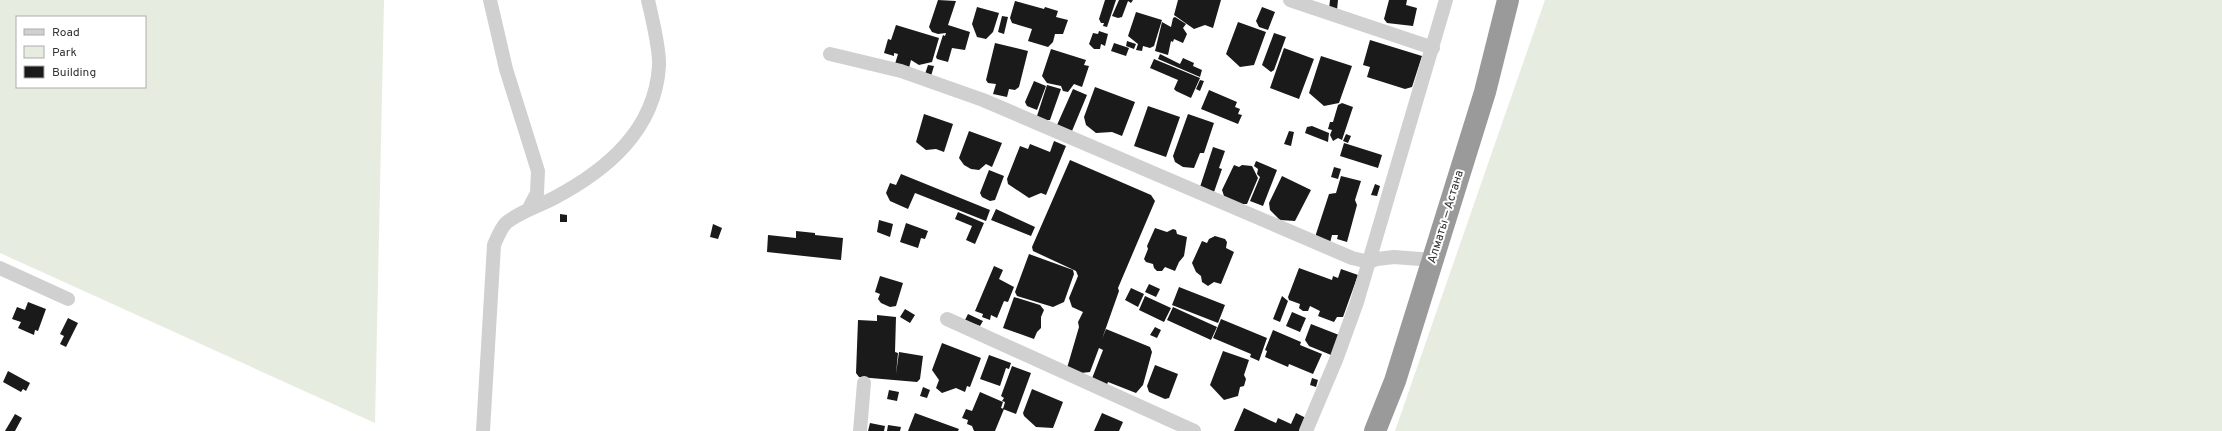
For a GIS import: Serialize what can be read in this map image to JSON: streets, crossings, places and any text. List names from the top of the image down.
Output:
{
  "streets": {
    "highway": ["Алматы — Астана"]
  },
  "legend": ["Road", "Park", "Building"]
}
